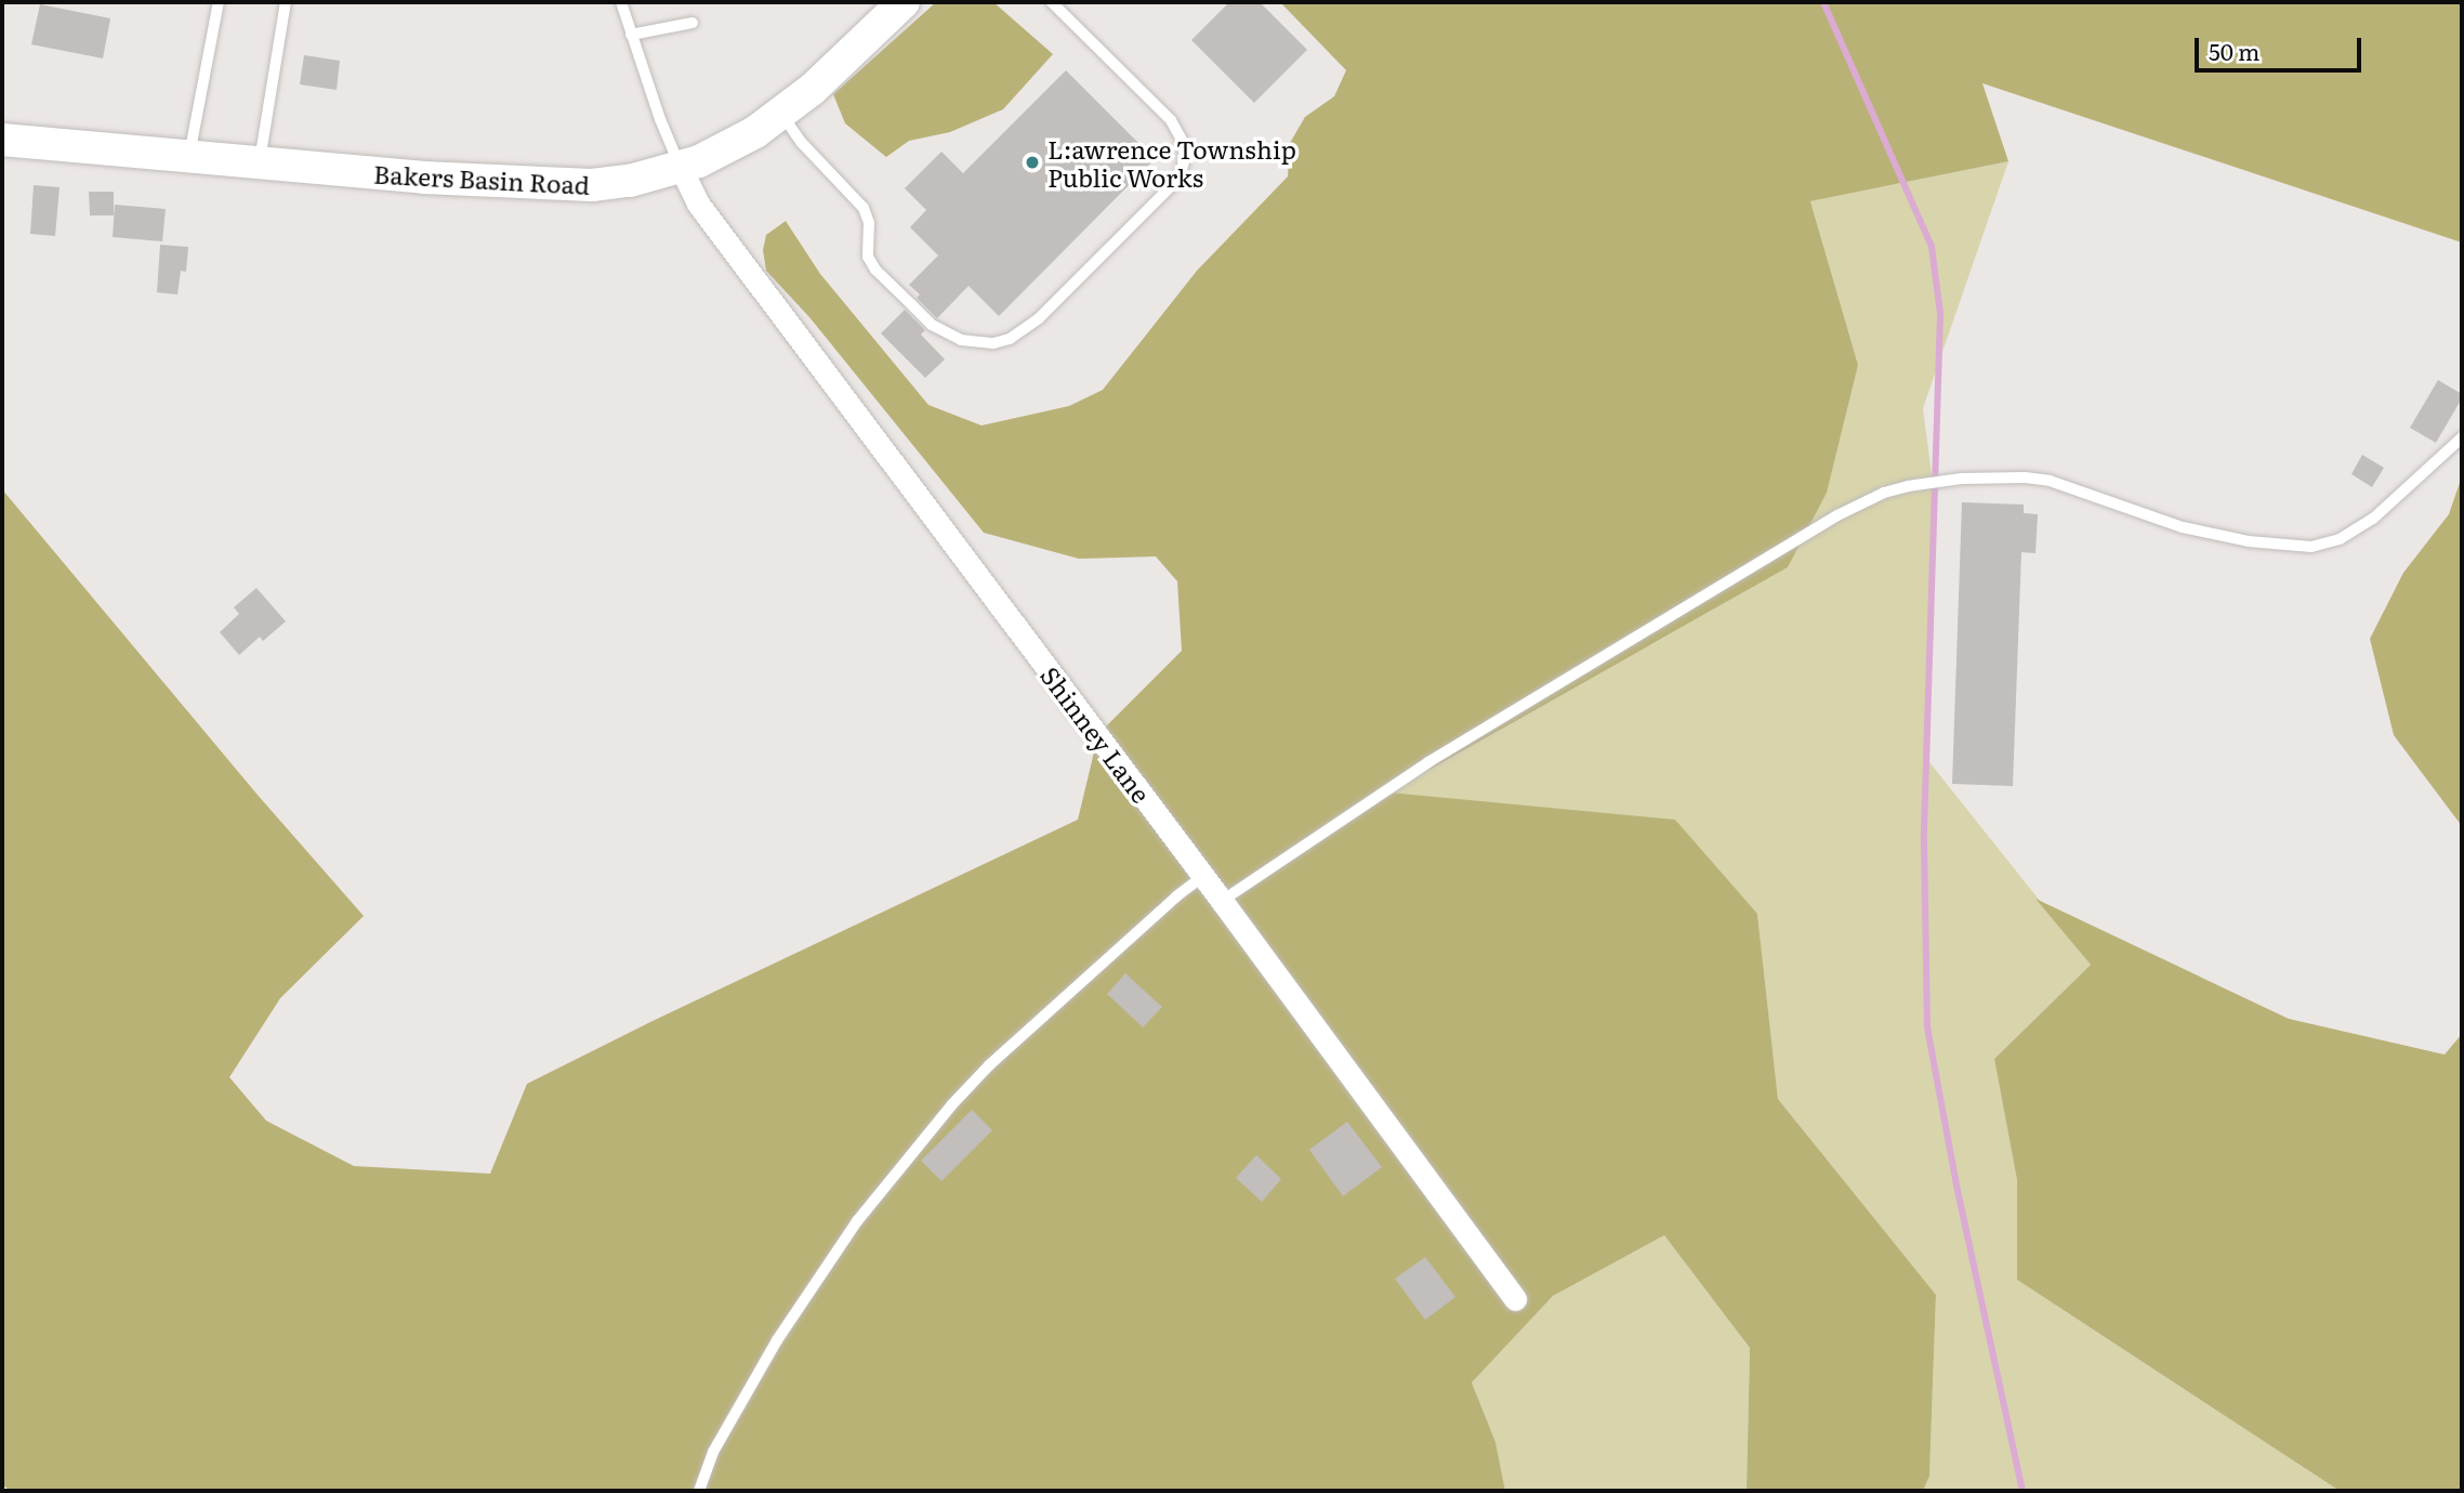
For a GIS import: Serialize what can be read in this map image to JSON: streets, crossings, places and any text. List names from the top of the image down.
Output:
{
  "streets": {
    "main road": ["Bakers Basin Road"],
    "street": ["Shinney Lane"]
  },
  "crossings": [
    ["Bakers Basin Road", "Shinney Lane"]
  ],
  "places": ["L:awrence Township Public Works"],
  "scale_bar": "50 m"
}
